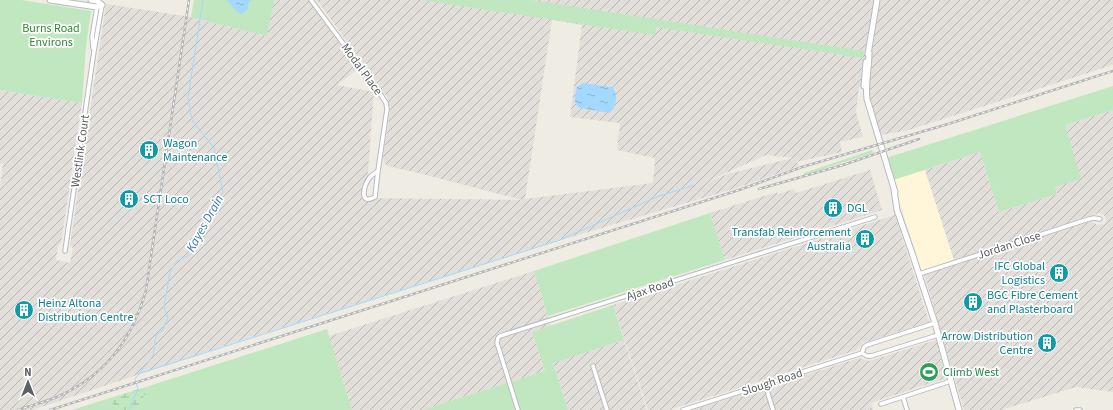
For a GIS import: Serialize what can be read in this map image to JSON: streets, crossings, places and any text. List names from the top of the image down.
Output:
{
  "streets": {
    "street": [
      "Modal Place",
      "Westlink Court",
      "Jordan Close",
      "Ajax Road",
      "Slough Road"
    ]
  },
  "water": ["Kayes Drain"],
  "parks": ["Burns Road Environs"],
  "places": {
    "building": [
      "Wagon Maintenance",
      "SCT Loco",
      "DGL",
      "Transfab Reinforcement Australia",
      "IFC Global Logistics",
      "BGC Fibre Cement and Plasterboard",
      "Heinz Altona Distribution Centre",
      "Arrow Distribution Centre"
    ],
    "sports": ["Climb West"]
  },
  "north": "top"
}
